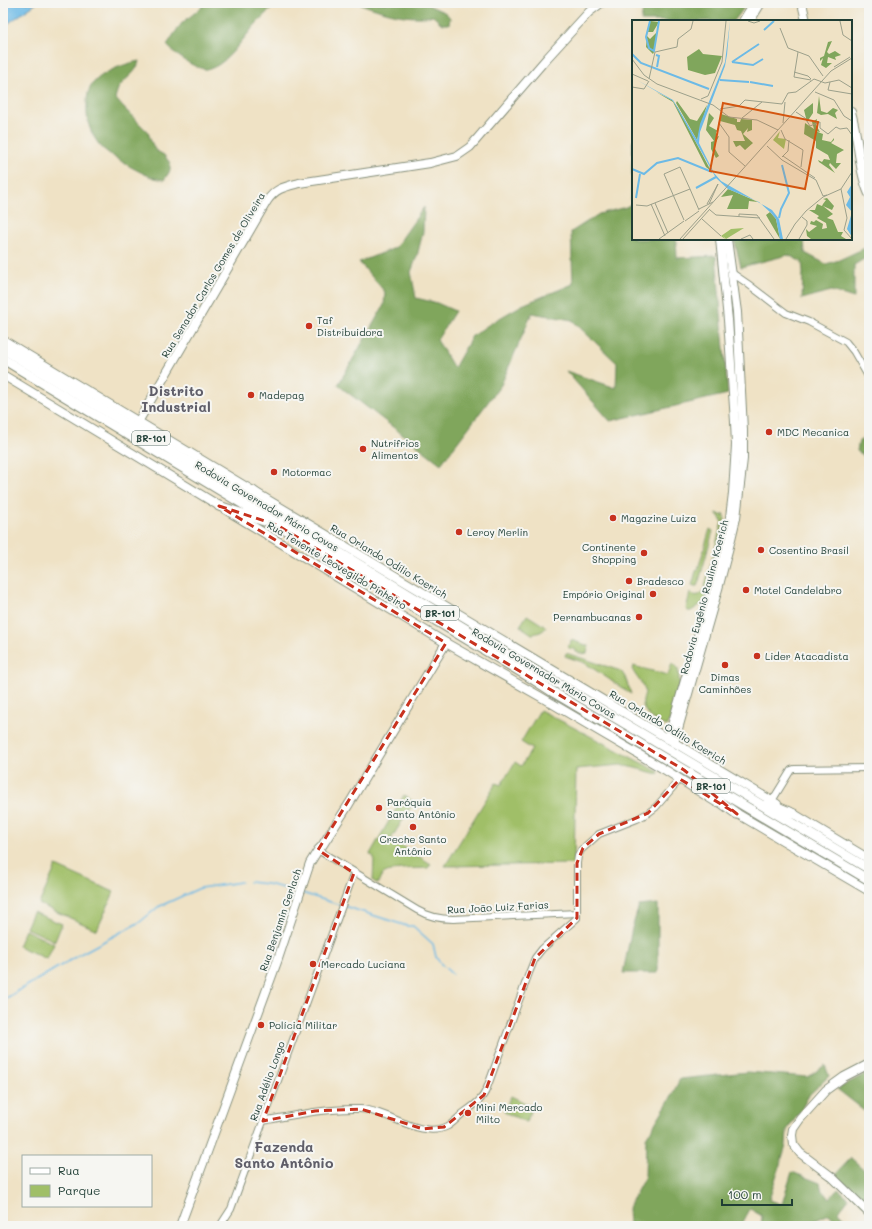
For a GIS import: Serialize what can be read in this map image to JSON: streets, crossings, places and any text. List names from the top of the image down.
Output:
{
  "streets": {
    "highway": ["BR-101", "Rodovia Governador Mário Covas"],
    "main road": [
      "Rua Senador Carlos Gomes de Oliveira",
      "Rua Orlando Odílio Koerich",
      "Rua Tenente Leovegildo Pinheiro",
      "Rodovia Eugênio Raulino Koerich",
      "Rua Benjamin Gerlach"
    ],
    "street": ["Rua João Luiz Farias", "Rua Adélio Longo"]
  },
  "crossings": [
    ["Rua Senador Carlos Gomes de Oliveira", "Rua Orlando Odílio Koerich"],
    ["Rua Orlando Odílio Koerich", "Rodovia Eugênio Raulino Koerich"],
    ["Rua Tenente Leovegildo Pinheiro", "Rua Benjamin Gerlach"],
    ["Rua João Luiz Farias", "Rua Benjamin Gerlach"],
    ["Rua João Luiz Farias", "Rua Adélio Longo"]
  ],
  "districts": ["Distrito Industrial", "Fazenda Santo Antônio"],
  "places": [
    "Taf Distribuidora",
    "Madepag",
    "MDC Mecanica",
    "Nutrifrios Alimentos",
    "Motormac",
    "Magazine Luiza",
    "Leroy Merlin",
    "Cosentino Brasil",
    "Continente Shopping",
    "Bradesco",
    "Motel Candelabro",
    "Empório Original",
    "Pernambucanas",
    "Lider Atacadista",
    "Dimas Caminhões",
    "Paróquia Santo Antônio",
    "Creche Santo Antônio",
    "Mercado Luciana",
    "Polícia Militar",
    "Mini Mercado Milto"
  ],
  "legend": ["Rua", "Parque"],
  "scale_bar": "100 m"
}
